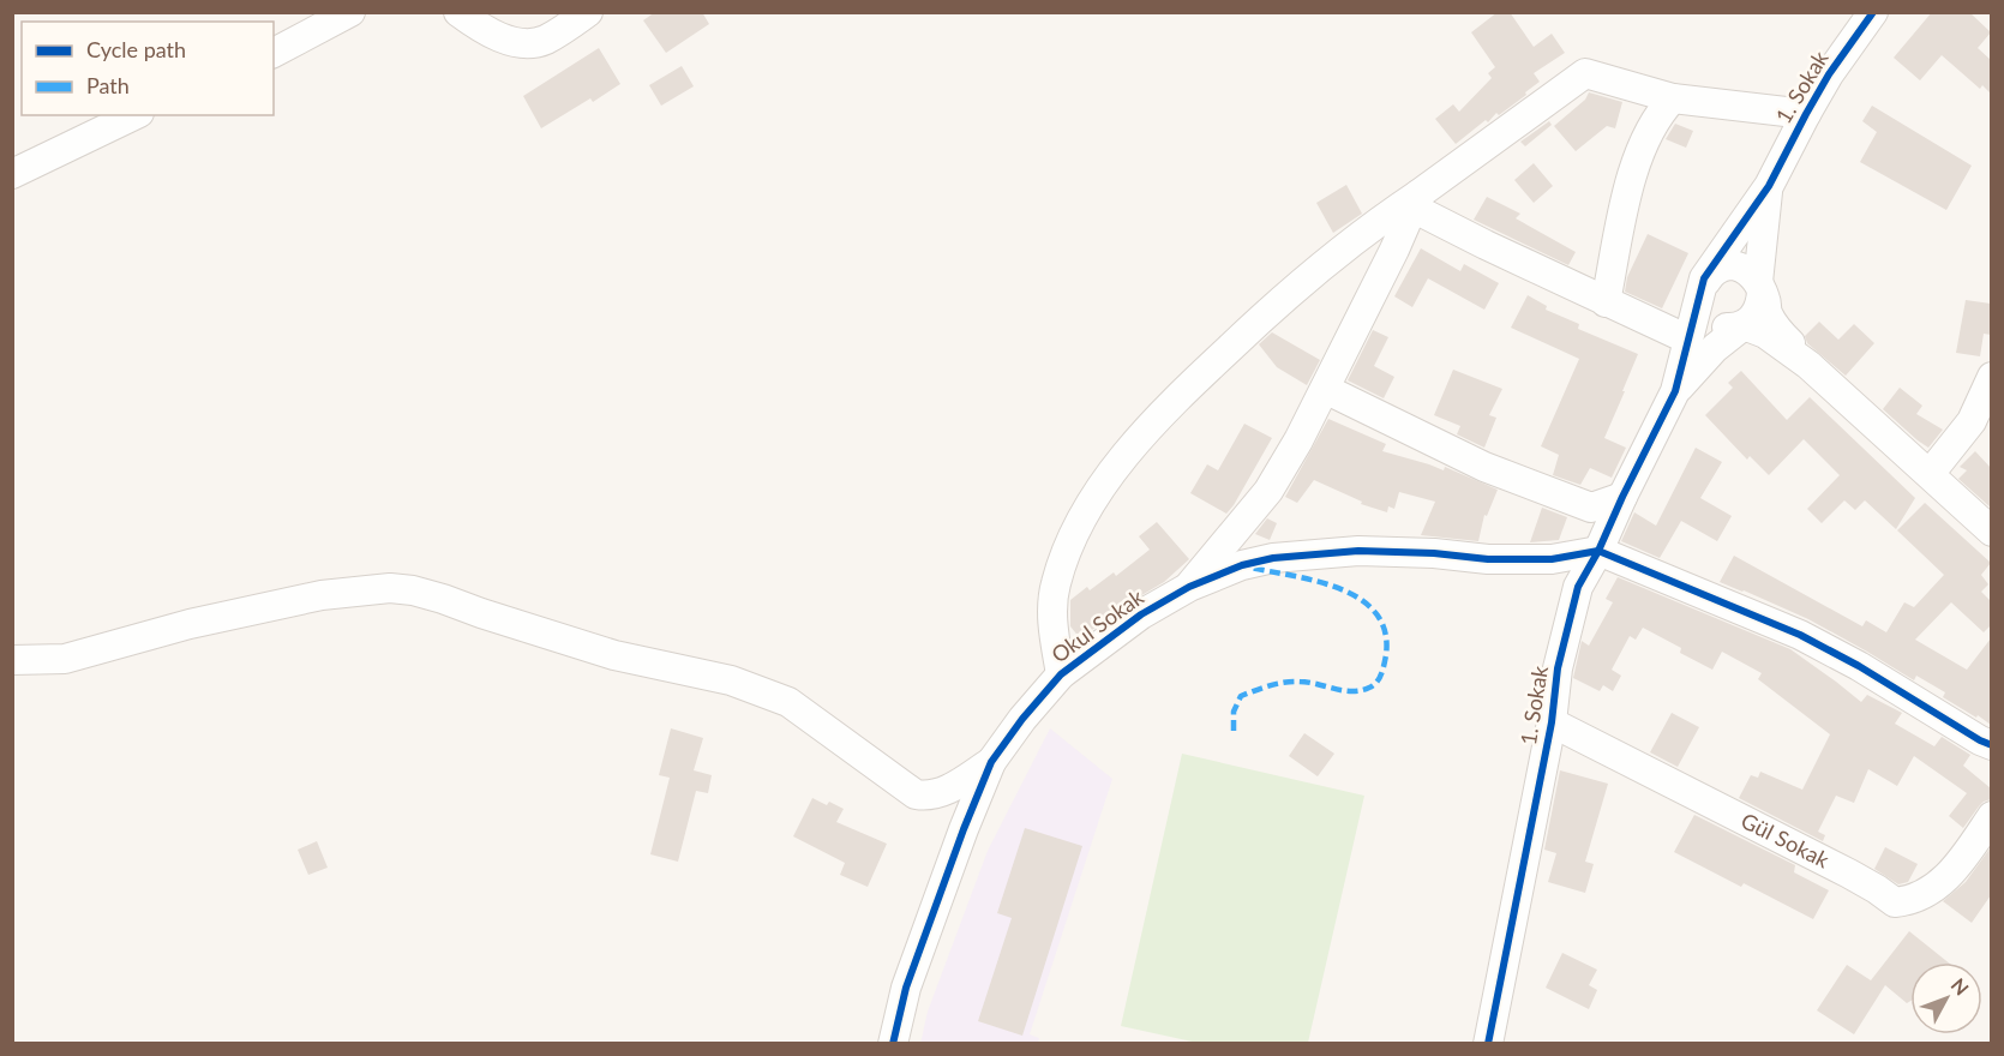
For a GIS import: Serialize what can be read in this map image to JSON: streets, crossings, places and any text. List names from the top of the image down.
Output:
{
  "streets": {
    "street": ["1. Sokak", "Okul Sokak", "Gül Sokak"]
  },
  "crossings": [
    ["1. Sokak", "Okul Sokak"],
    ["1. Sokak", "Gül Sokak"]
  ],
  "legend": ["Cycle path", "Path"],
  "north": "top right"
}
